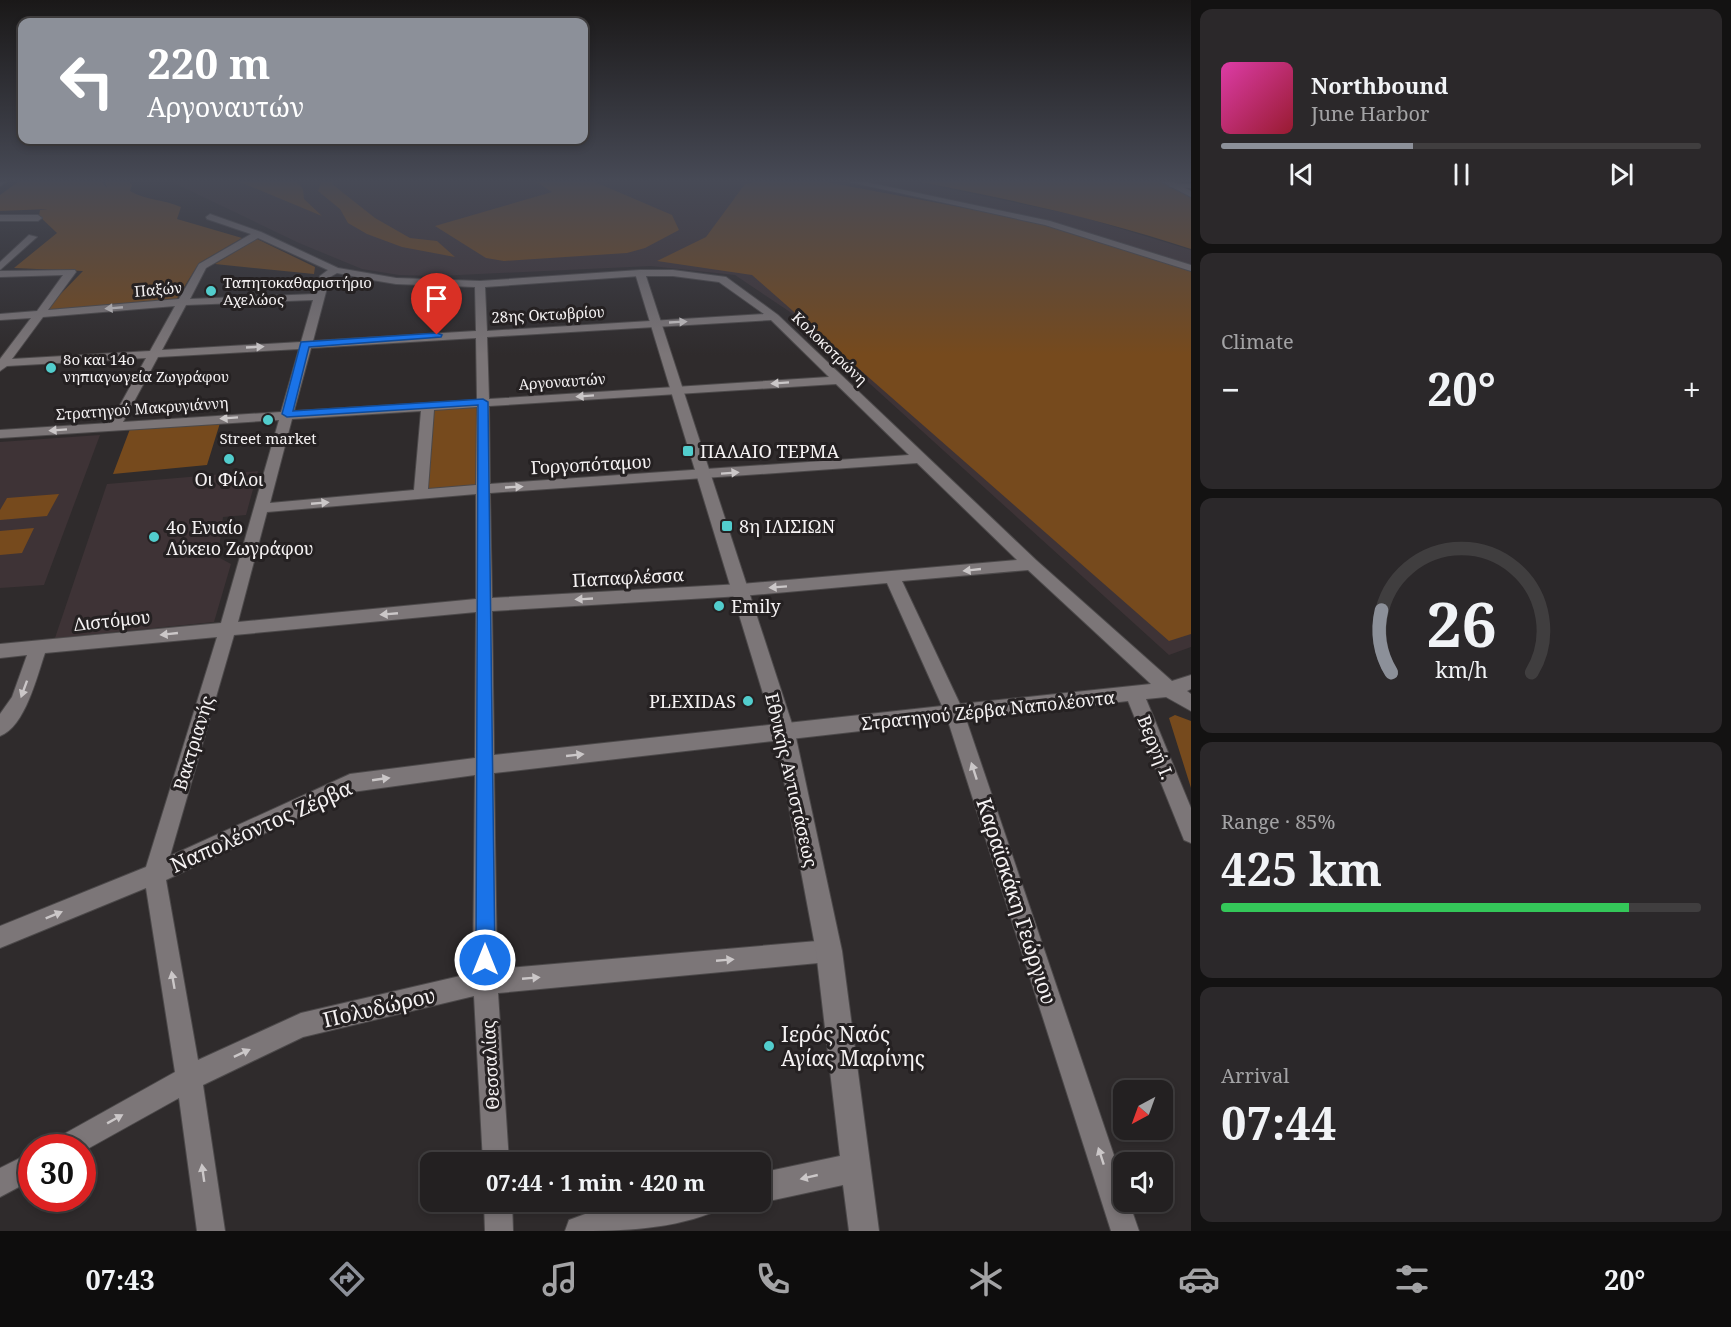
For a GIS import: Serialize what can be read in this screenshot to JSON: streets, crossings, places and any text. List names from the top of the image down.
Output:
{
  "streets": {
    "street": [
      "Παξών",
      "28ης Οκτωβρίου",
      "Κολοκοτρώνη",
      "Αργοναυτών",
      "Στρατηγού Μακρυγιάννη",
      "Γοργοπόταμου",
      "Παπαφλέσσα",
      "Διστόμου",
      "Στρατηγού Ζέρβα Ναπολέοντα",
      "Βακτριανής",
      "Βεργή Ι.",
      "Εθνικής Αντιστάσεως",
      "Ναπολέοντος Ζέρβα",
      "Καραϊσκάκη Γεώργιου",
      "Πολυδώρου",
      "Θεσσαλίας"
    ]
  },
  "crossings": [
    ["Παξών", "Βακτριανής"],
    ["28ης Οκτωβρίου", "Κολοκοτρώνη"],
    ["28ης Οκτωβρίου", "Βακτριανής"],
    ["28ης Οκτωβρίου", "Εθνικής Αντιστάσεως"],
    ["28ης Οκτωβρίου", "Θεσσαλίας"],
    ["Κολοκοτρώνη", "Αργοναυτών"],
    ["Κολοκοτρώνη", "Γοργοπόταμου"],
    ["Κολοκοτρώνη", "Παπαφλέσσα"],
    ["Κολοκοτρώνη", "Στρατηγού Ζέρβα Ναπολέοντα"],
    ["Κολοκοτρώνη", "Βακτριανής"],
    ["Κολοκοτρώνη", "Εθνικής Αντιστάσεως"],
    ["Κολοκοτρώνη", "Θεσσαλίας"],
    ["Αργοναυτών", "Στρατηγού Μακρυγιάννη"],
    ["Αργοναυτών", "Βακτριανής"],
    ["Αργοναυτών", "Εθνικής Αντιστάσεως"],
    ["Αργοναυτών", "Θεσσαλίας"],
    ["Στρατηγού Μακρυγιάννη", "Βακτριανής"],
    ["Γοργοπόταμου", "Βακτριανής"],
    ["Γοργοπόταμου", "Εθνικής Αντιστάσεως"],
    ["Γοργοπόταμου", "Θεσσαλίας"],
    ["Παπαφλέσσα", "Διστόμου"],
    ["Παπαφλέσσα", "Βακτριανής"],
    ["Παπαφλέσσα", "Εθνικής Αντιστάσεως"],
    ["Παπαφλέσσα", "Καραϊσκάκη Γεώργιου"],
    ["Παπαφλέσσα", "Θεσσαλίας"],
    ["Διστόμου", "Βακτριανής"],
    ["Στρατηγού Ζέρβα Ναπολέοντα", "Βεργή Ι."],
    ["Στρατηγού Ζέρβα Ναπολέοντα", "Εθνικής Αντιστάσεως"],
    ["Στρατηγού Ζέρβα Ναπολέοντα", "Ναπολέοντος Ζέρβα"],
    ["Στρατηγού Ζέρβα Ναπολέοντα", "Καραϊσκάκη Γεώργιου"],
    ["Βακτριανής", "Ναπολέοντος Ζέρβα"],
    ["Βακτριανής", "Πολυδώρου"],
    ["Εθνικής Αντιστάσεως", "Ναπολέοντος Ζέρβα"],
    ["Εθνικής Αντιστάσεως", "Πολυδώρου"],
    ["Ναπολέοντος Ζέρβα", "Θεσσαλίας"],
    ["Πολυδώρου", "Θεσσαλίας"]
  ],
  "one_way": [
    "Παξών",
    "Αργοναυτών",
    "Στρατηγού Μακρυγιάννη",
    "Γοργοπόταμου",
    "Παπαφλέσσα",
    "Διστόμου",
    "Βακτριανής",
    "Ναπολέοντος Ζέρβα",
    "Καραϊσκάκη Γεώργιου",
    "Πολυδώρου"
  ],
  "places": {
    "other": [
      "Ταπητοκαθαριστήριο Αχελώος",
      "8ο και 14ο νηπιαγωγεία Ζωγράφου",
      "Street market",
      "Οι Φίλοι",
      "4ο Ενιαίο Λύκειο Ζωγράφου",
      "Emily",
      "PLEXIDAS",
      "Ιερός Ναός Αγίας Μαρίνης"
    ],
    "transit": ["ΠΑΛΑΙΟ ΤΕΡΜΑ", "8η ΙΛΙΣΙΩΝ"]
  },
  "north": "bottom left",
  "page": {
    "turn": ["220 m", "Αργοναυτών"],
    "song": ["Northbound", "June Harbor"],
    "tile": [
      "Climate",
      ["Range · 85%", "425 km"],
      ["Arrival", "07:44"]
    ],
    "heat": ["−", "20°", "+"],
    "limit": "30",
    "trip": "07:44 · 1 min · 420 m",
    "tabs": ["07:43", "20°"],
    "gauge": ["26", "km/h"]
  }
}
